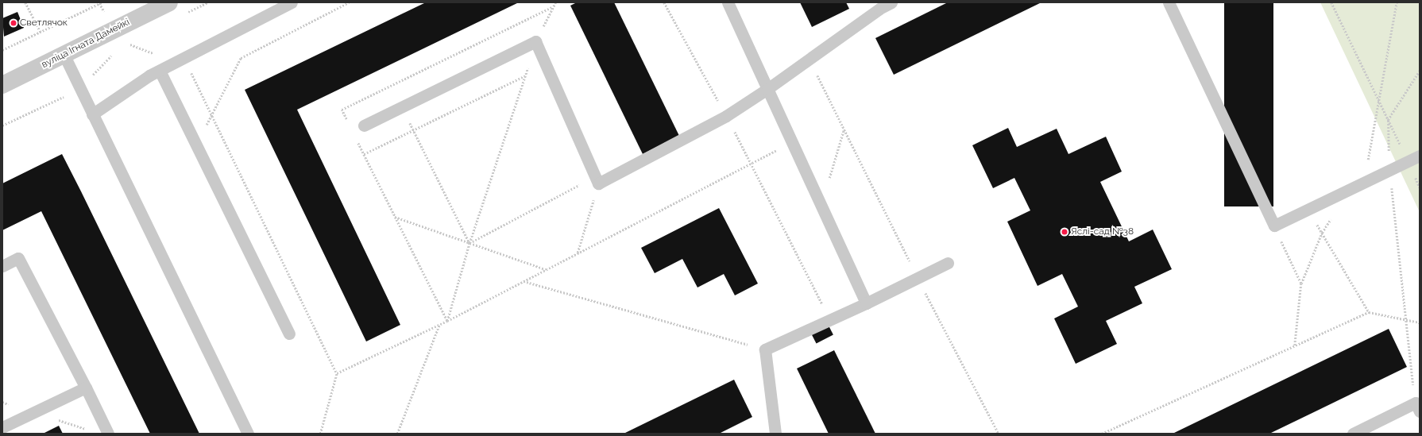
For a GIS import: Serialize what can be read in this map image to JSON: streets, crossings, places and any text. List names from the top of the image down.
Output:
{
  "streets": {
    "street": ["вуліца Ігната Дамейкі"]
  },
  "places": ["Светлячок", "Яслі-сад №38"]
}
